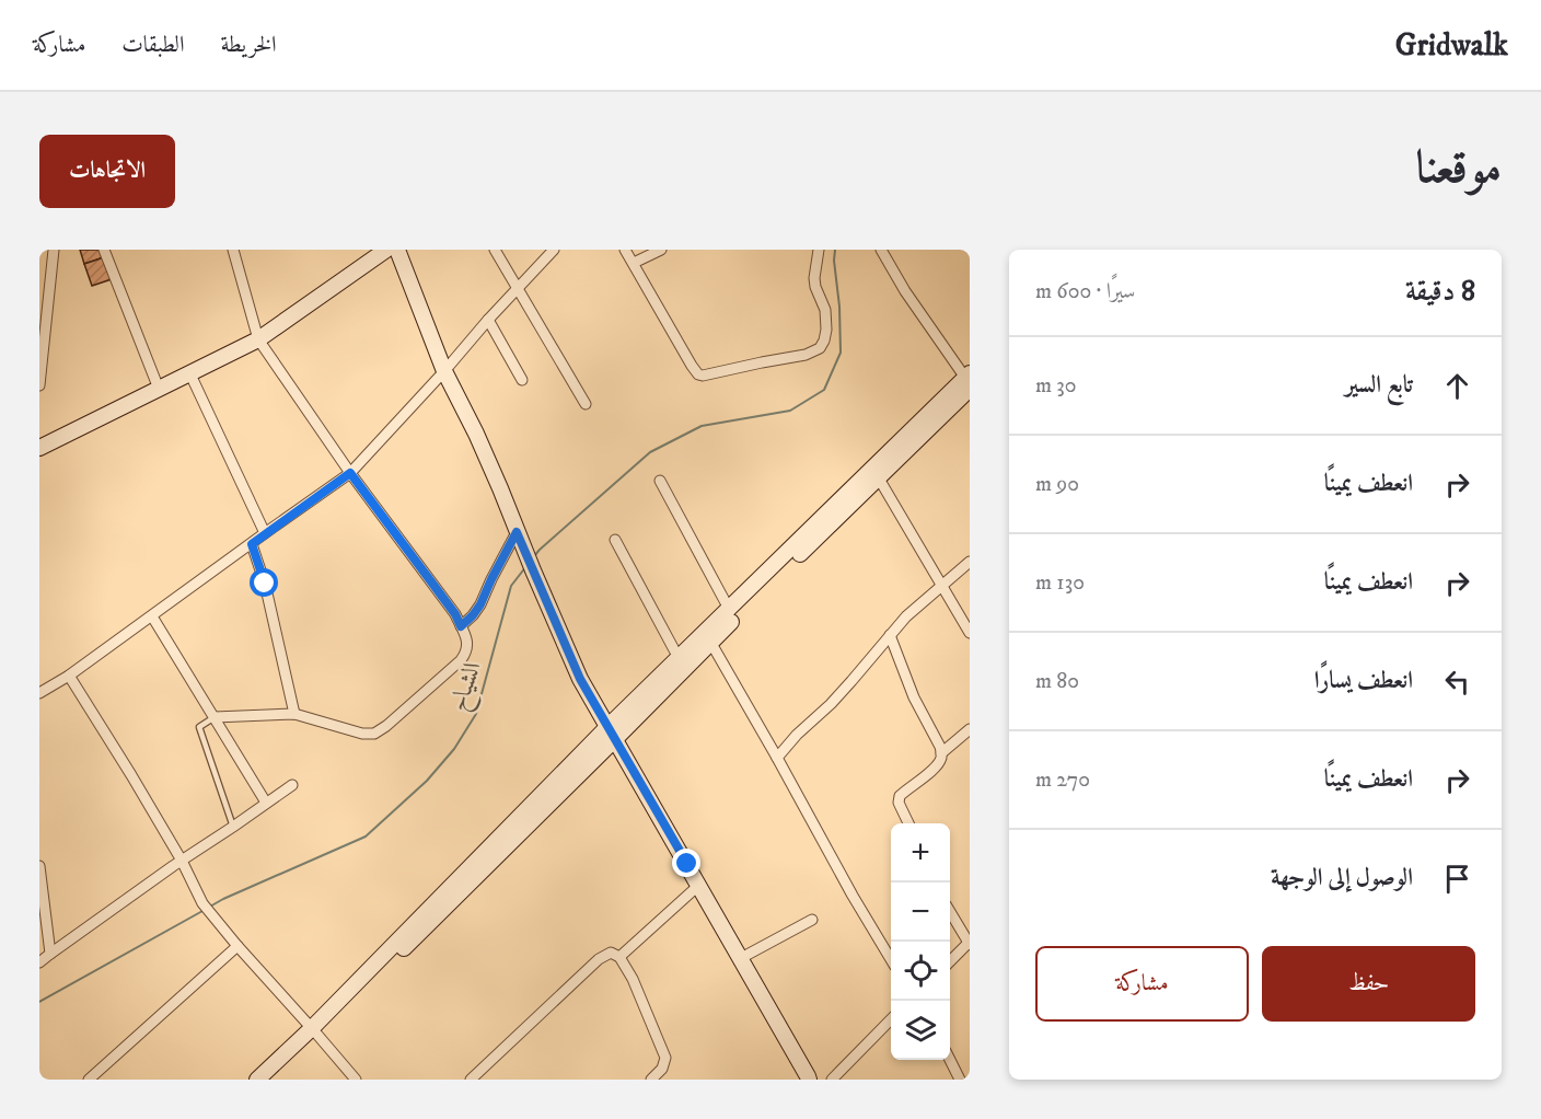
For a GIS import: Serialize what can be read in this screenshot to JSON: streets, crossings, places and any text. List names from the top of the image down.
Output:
{
  "water": ["الشياح"],
  "page": {
    "header": "Gridwalk",
    "nav": ["الخريطة", "الطبقات", "مشاركة"],
    "title": "موقعنا",
    "buttons": [
      "الاتجاهات",
      ["حفظ", "مشاركة"]
    ],
    "heading": ["8 دقيقة", "سيرًا · 600 m"],
    "list": [
      ["تابع السير", "30 m"],
      ["انعطف يمينًا", "90 m"],
      ["انعطف يمينًا", "130 m"],
      ["انعطف يسارًا", "80 m"],
      ["انعطف يمينًا", "270 m"],
      "الوصول إلى الوجهة"
    ],
    "map_buttons": ["+", "−"]
  }
}
